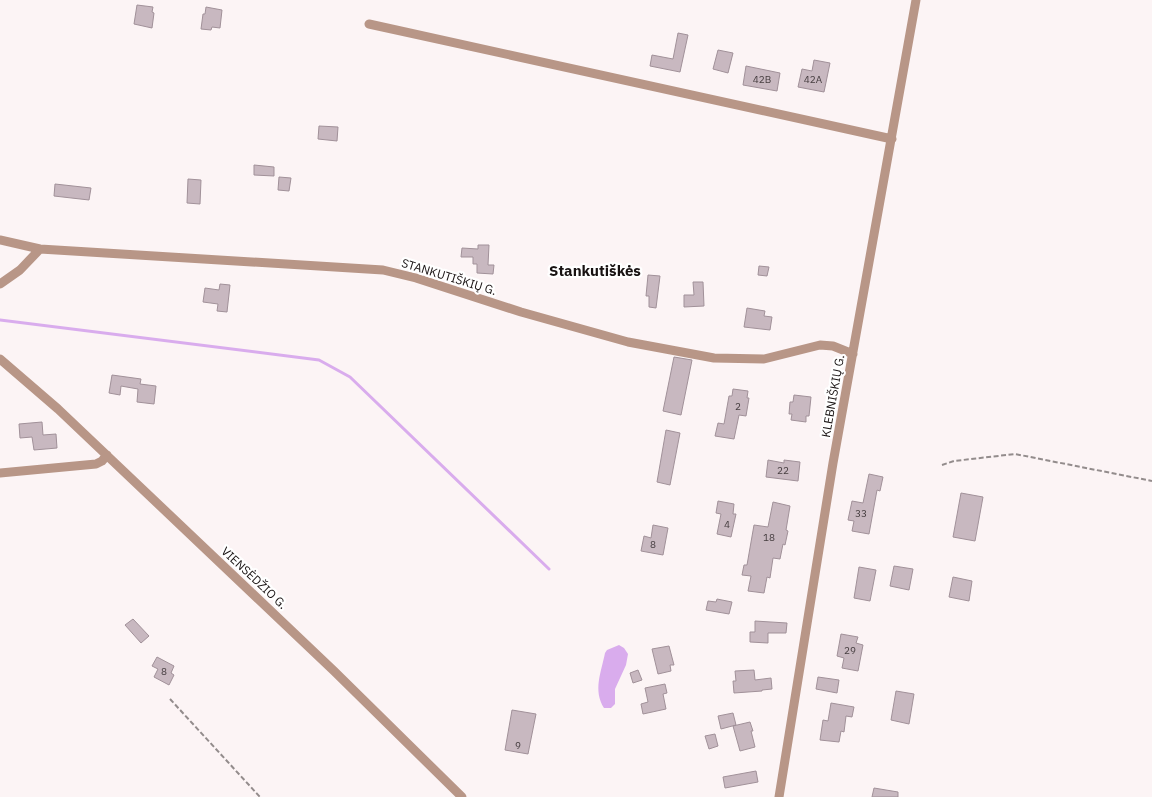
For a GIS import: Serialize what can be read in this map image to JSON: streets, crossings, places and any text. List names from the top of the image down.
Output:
{
  "streets": {
    "street": ["STANKUTIŠKIŲ G.", "KLEBNIŠKIŲ G.", "VIENSĖDŽIO G."]
  },
  "crossings": [
    ["STANKUTIŠKIŲ G.", "KLEBNIŠKIŲ G."]
  ],
  "districts": ["Stankutiškės"],
  "house_numbers": [
    "42B",
    "42A",
    "2",
    "22",
    "33",
    "4",
    "18",
    "8",
    "29",
    "8",
    "9"
  ]
}
